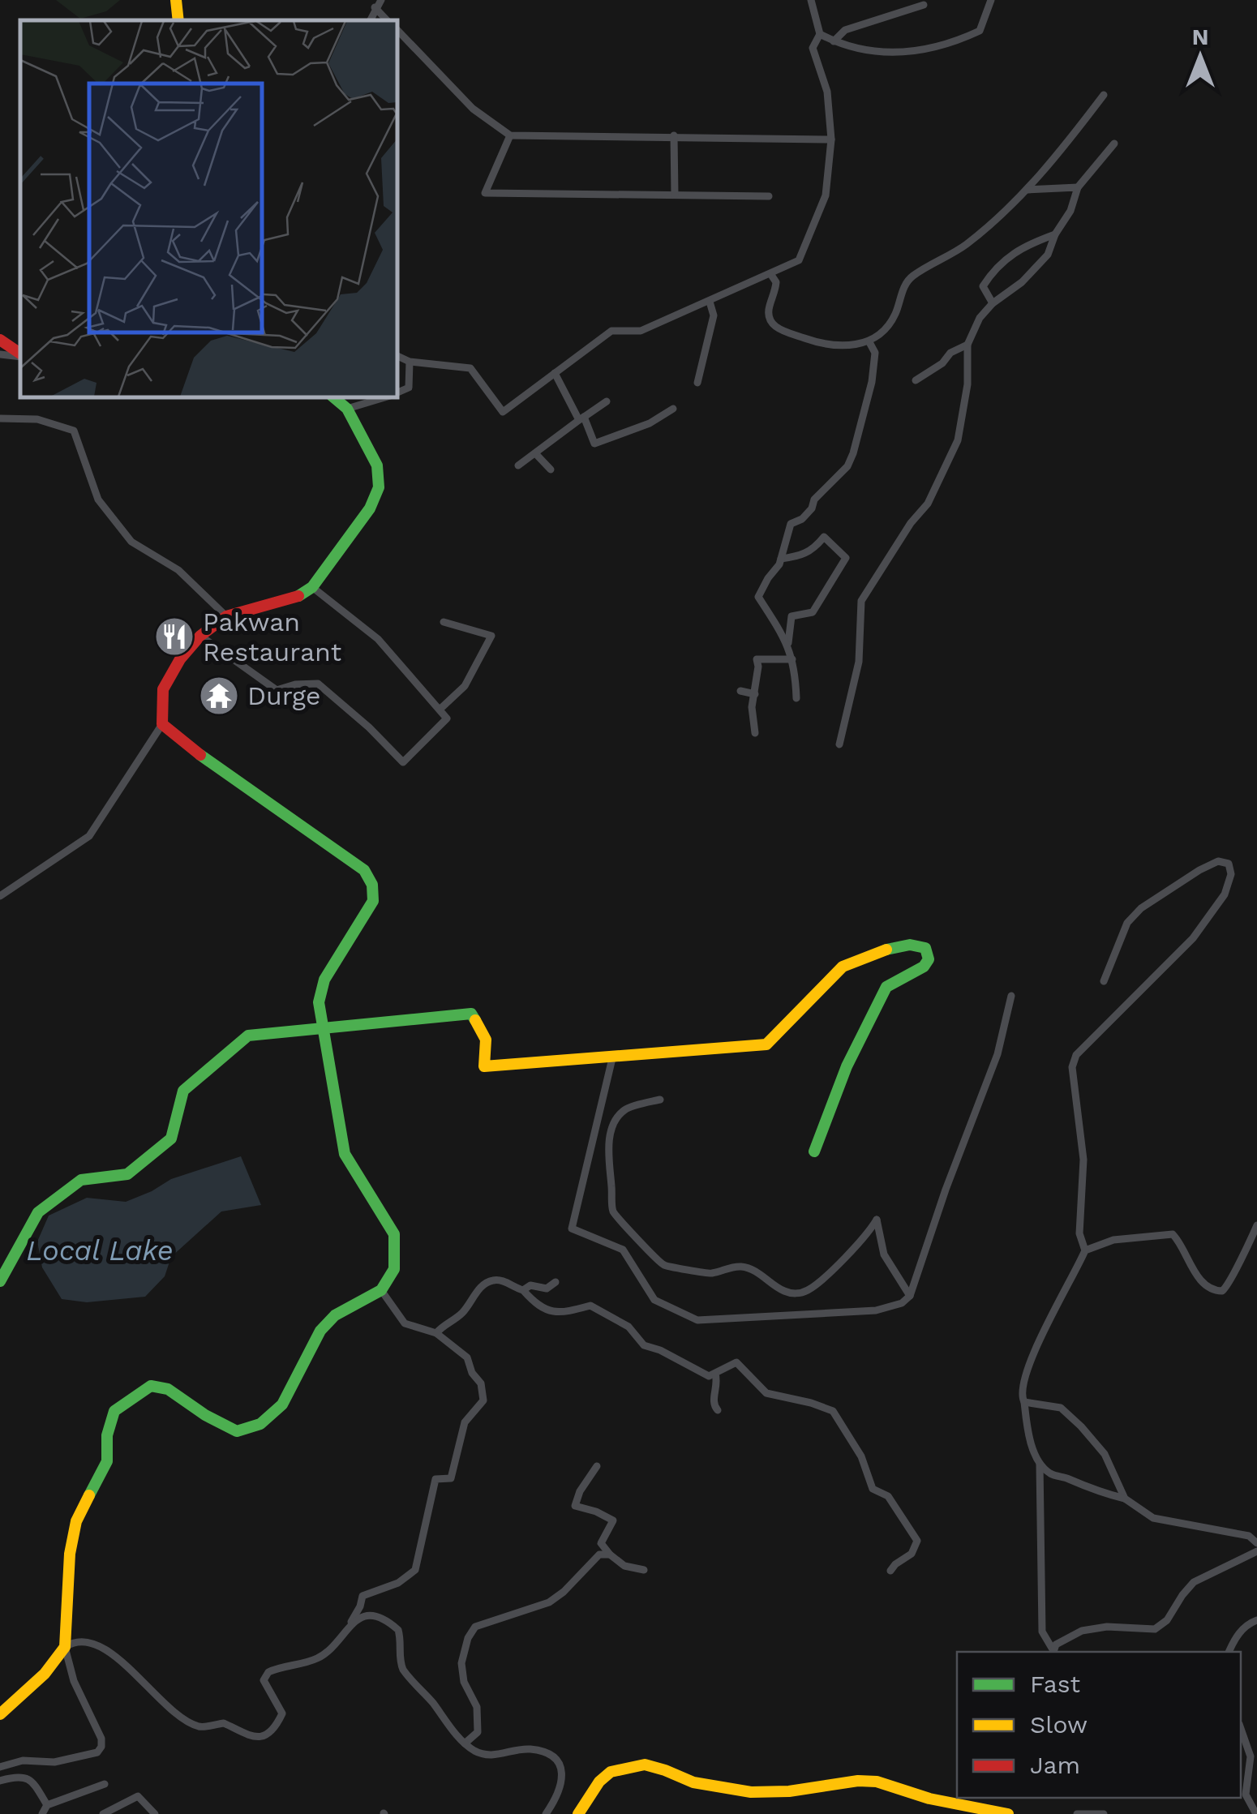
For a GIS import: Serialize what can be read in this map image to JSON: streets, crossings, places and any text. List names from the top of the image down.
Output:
{
  "water": ["Local Lake"],
  "places": {
    "restaurant": ["Pakwan Restaurant"],
    "temple": ["Durge"]
  },
  "legend": ["Fast", "Slow", "Jam"],
  "north": "top"
}
